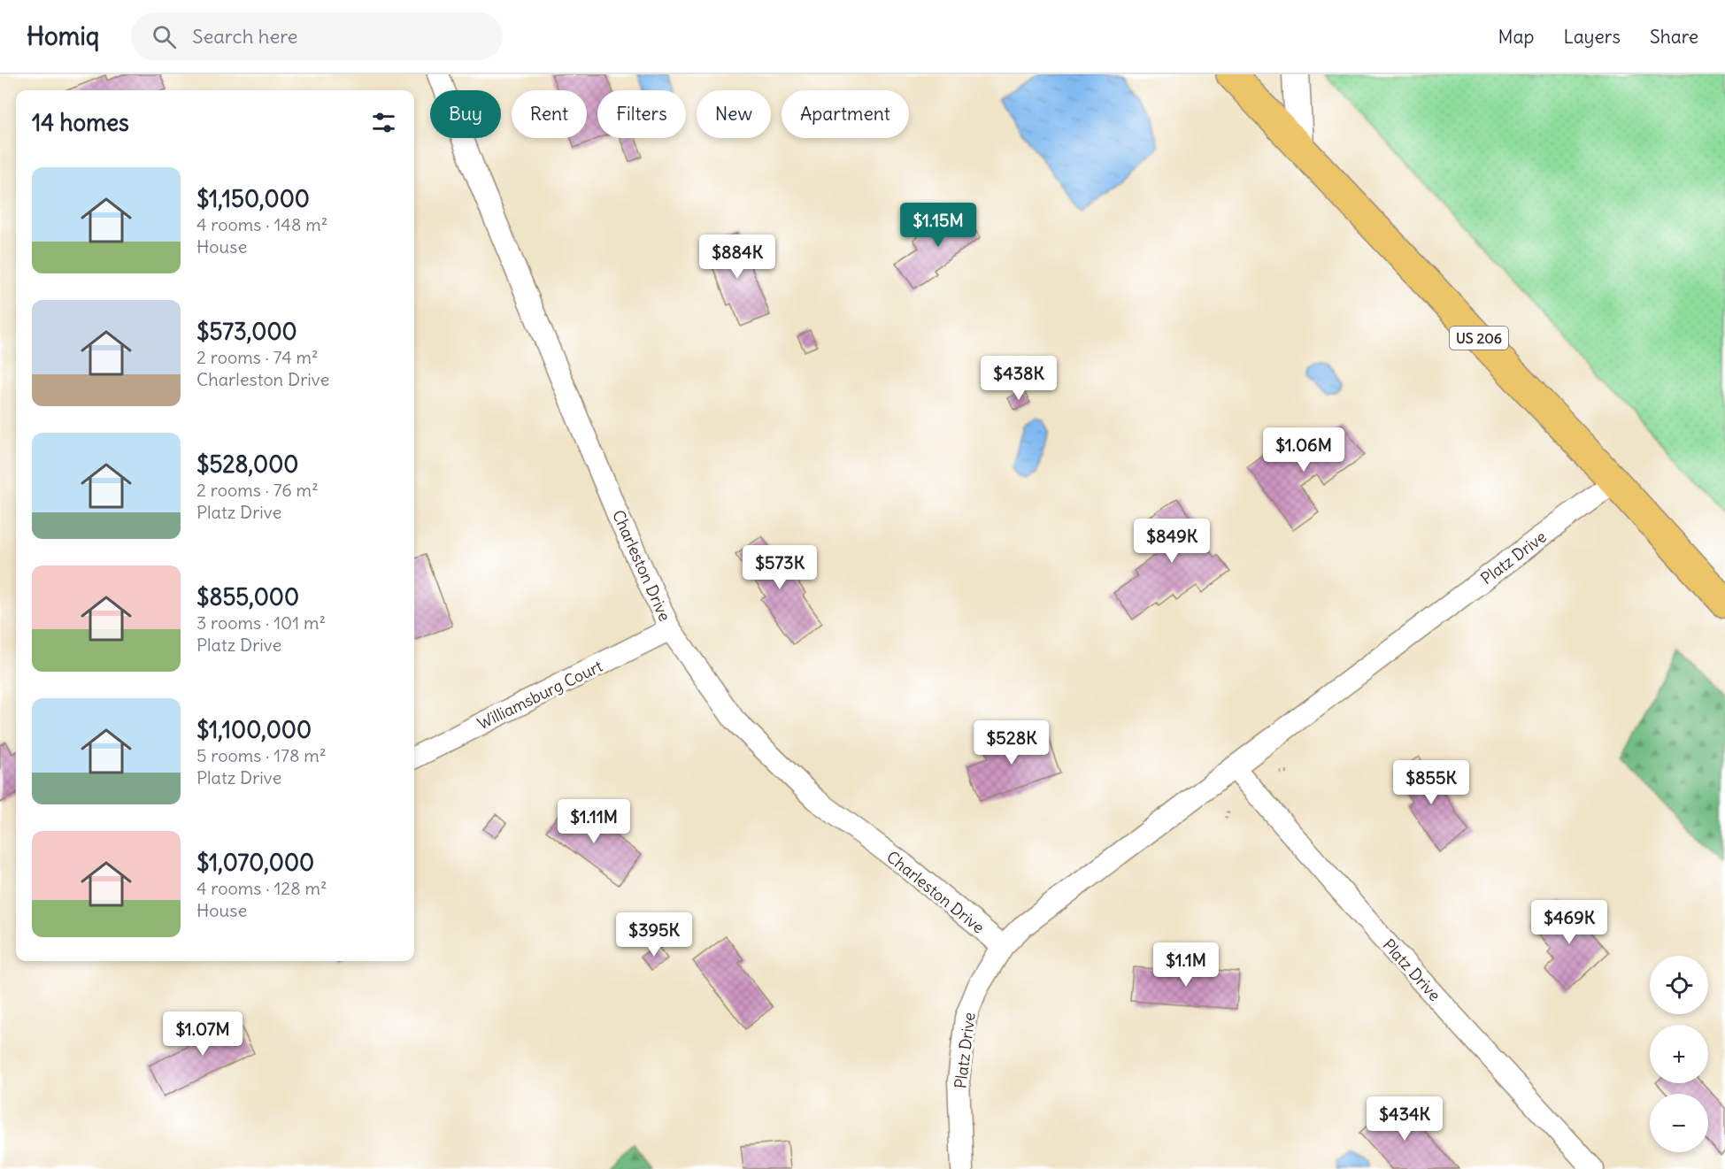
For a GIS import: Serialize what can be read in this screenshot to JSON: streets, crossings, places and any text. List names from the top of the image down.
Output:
{
  "streets": {
    "highway": ["US 206"],
    "street": ["Platz Drive", "Charleston Drive", "Williamsburg Court"]
  },
  "crossings": [
    ["US 206", "Platz Drive"],
    ["Platz Drive", "Charleston Drive"],
    ["Charleston Drive", "Williamsburg Court"]
  ],
  "page": {
    "header": "Homiq",
    "search": "Search here",
    "nav": ["Map", "Layers", "Share"],
    "chip": [
      "Buy",
      "Rent",
      "Filters",
      "New",
      "Apartment"
    ],
    "heading": "14 homes",
    "list": [
      {
        "name": "$1,150,000",
        "note": "4 rooms · 148 m² · House"
      },
      {
        "name": "$573,000",
        "note": "2 rooms · 74 m² · Charleston Drive"
      },
      {
        "name": "$528,000",
        "note": "2 rooms · 76 m² · Platz Drive"
      },
      {
        "name": "$855,000",
        "note": "3 rooms · 101 m² · Platz Drive"
      },
      {
        "name": "$1,100,000",
        "note": "5 rooms · 178 m² · Platz Drive"
      },
      {
        "name": "$1,070,000",
        "note": "4 rooms · 128 m² · House"
      }
    ],
    "price": [
      "$1.15M",
      "$884K",
      "$438K",
      "$1.06M",
      "$849K",
      "$573K",
      "$528K",
      "$855K",
      "$1.11M",
      "$469K",
      "$395K",
      "$1.1M",
      "$1.07M",
      "$434K"
    ],
    "map_buttons": ["+", "−"]
  }
}
